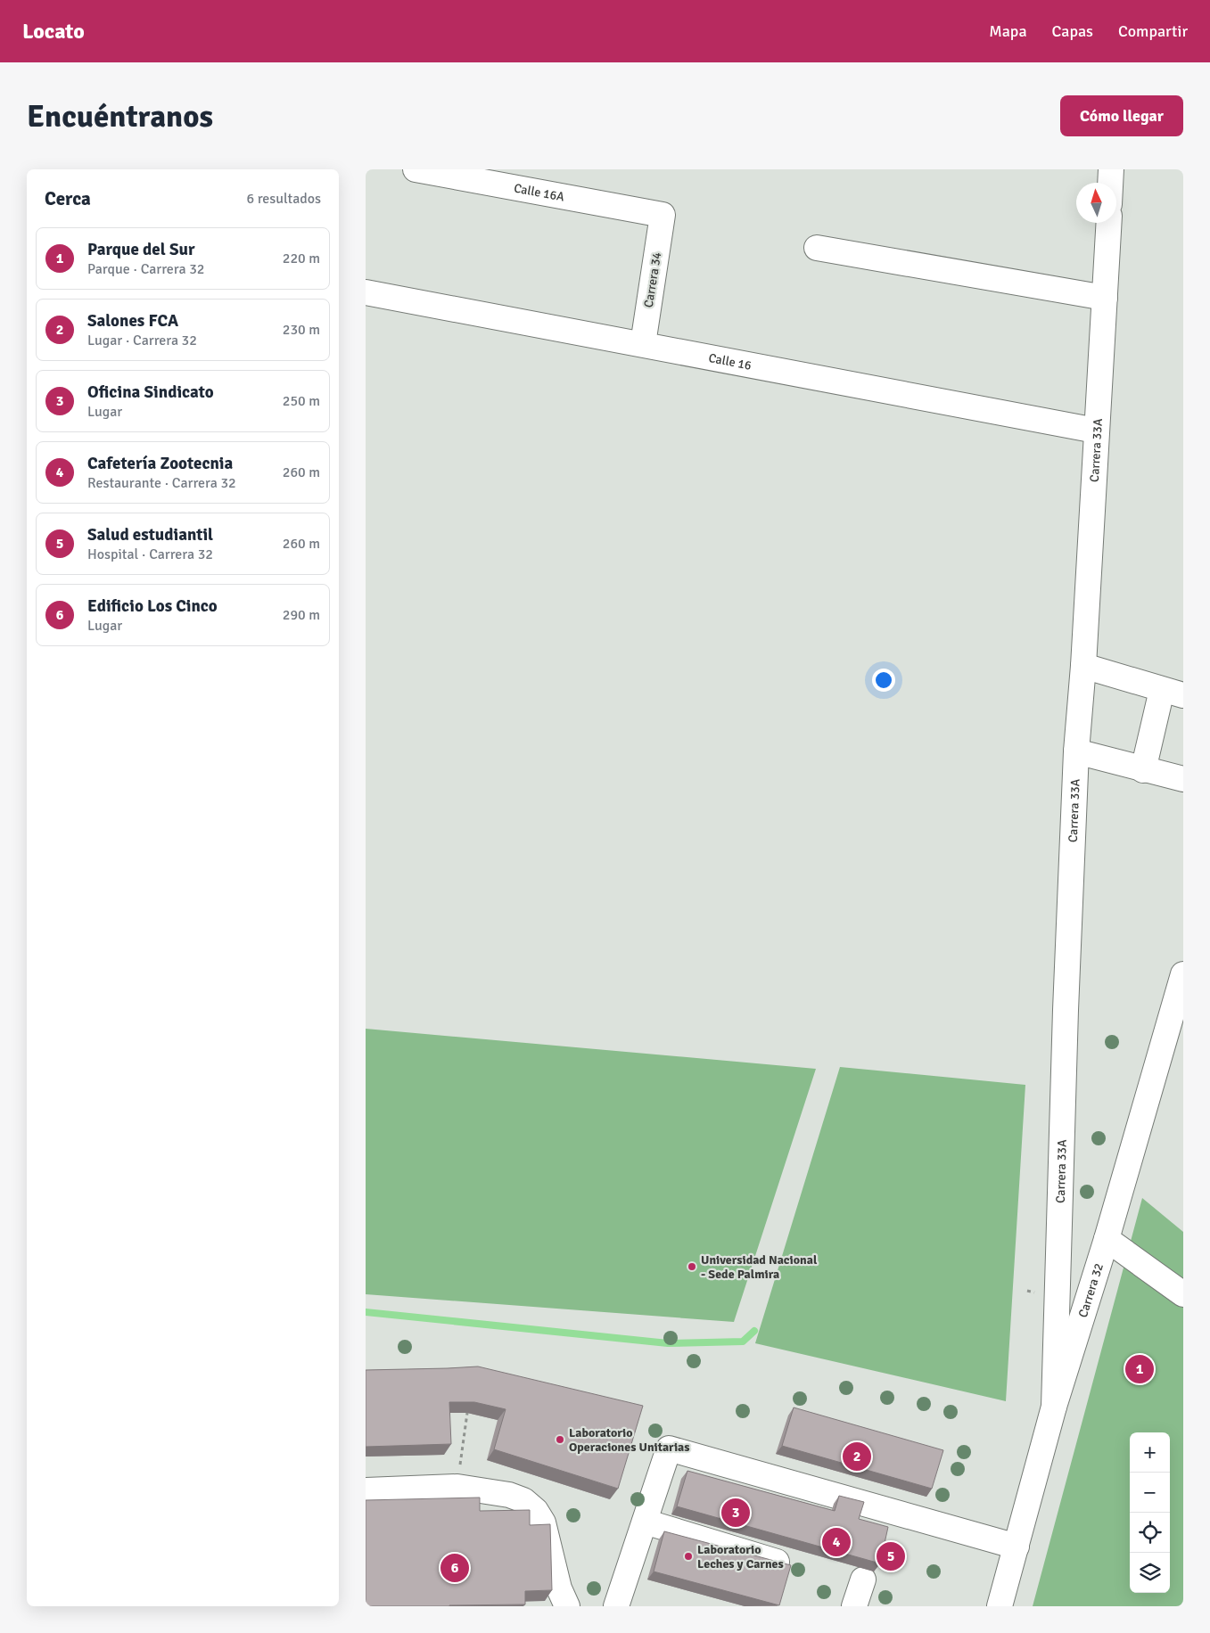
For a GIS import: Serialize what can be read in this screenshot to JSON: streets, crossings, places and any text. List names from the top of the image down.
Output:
{
  "streets": {
    "street": [
      "Calle 16A",
      "Carrera 34",
      "Calle 16",
      "Carrera 33A",
      "Carrera 32"
    ]
  },
  "crossings": [
    ["Calle 16A", "Carrera 34"],
    ["Carrera 34", "Calle 16"],
    ["Calle 16", "Carrera 33A"],
    ["Carrera 33A", "Carrera 32"]
  ],
  "places": ["Universidad Nacional - Sede Palmira", "Laboratorio Operaciones Unitarias", "Laboratorio Leches y Carnes"],
  "north": "top",
  "page": {
    "header": "Locato",
    "nav": ["Mapa", "Capas", "Compartir"],
    "buttons": "Cómo llegar",
    "title": "Encuéntranos",
    "heading": ["Cerca", "6 resultados"],
    "list": [
      {
        "mark": "1",
        "name": "Parque del Sur",
        "note": "Parque · Carrera 32",
        "value": "220 m"
      },
      {
        "mark": "2",
        "name": "Salones FCA",
        "note": "Lugar · Carrera 32",
        "value": "230 m"
      },
      {
        "mark": "3",
        "name": "Oficina Sindicato",
        "note": "Lugar",
        "value": "250 m"
      },
      {
        "mark": "4",
        "name": "Cafetería Zootecnia",
        "note": "Restaurante · Carrera 32",
        "value": "260 m"
      },
      {
        "mark": "5",
        "name": "Salud estudiantil",
        "note": "Hospital · Carrera 32",
        "value": "260 m"
      },
      {
        "mark": "6",
        "name": "Edificio Los Cinco",
        "note": "Lugar",
        "value": "290 m"
      }
    ],
    "pins": [
      "1",
      "2",
      "3",
      "4",
      "5",
      "6"
    ],
    "map_buttons": ["+", "−"]
  }
}
